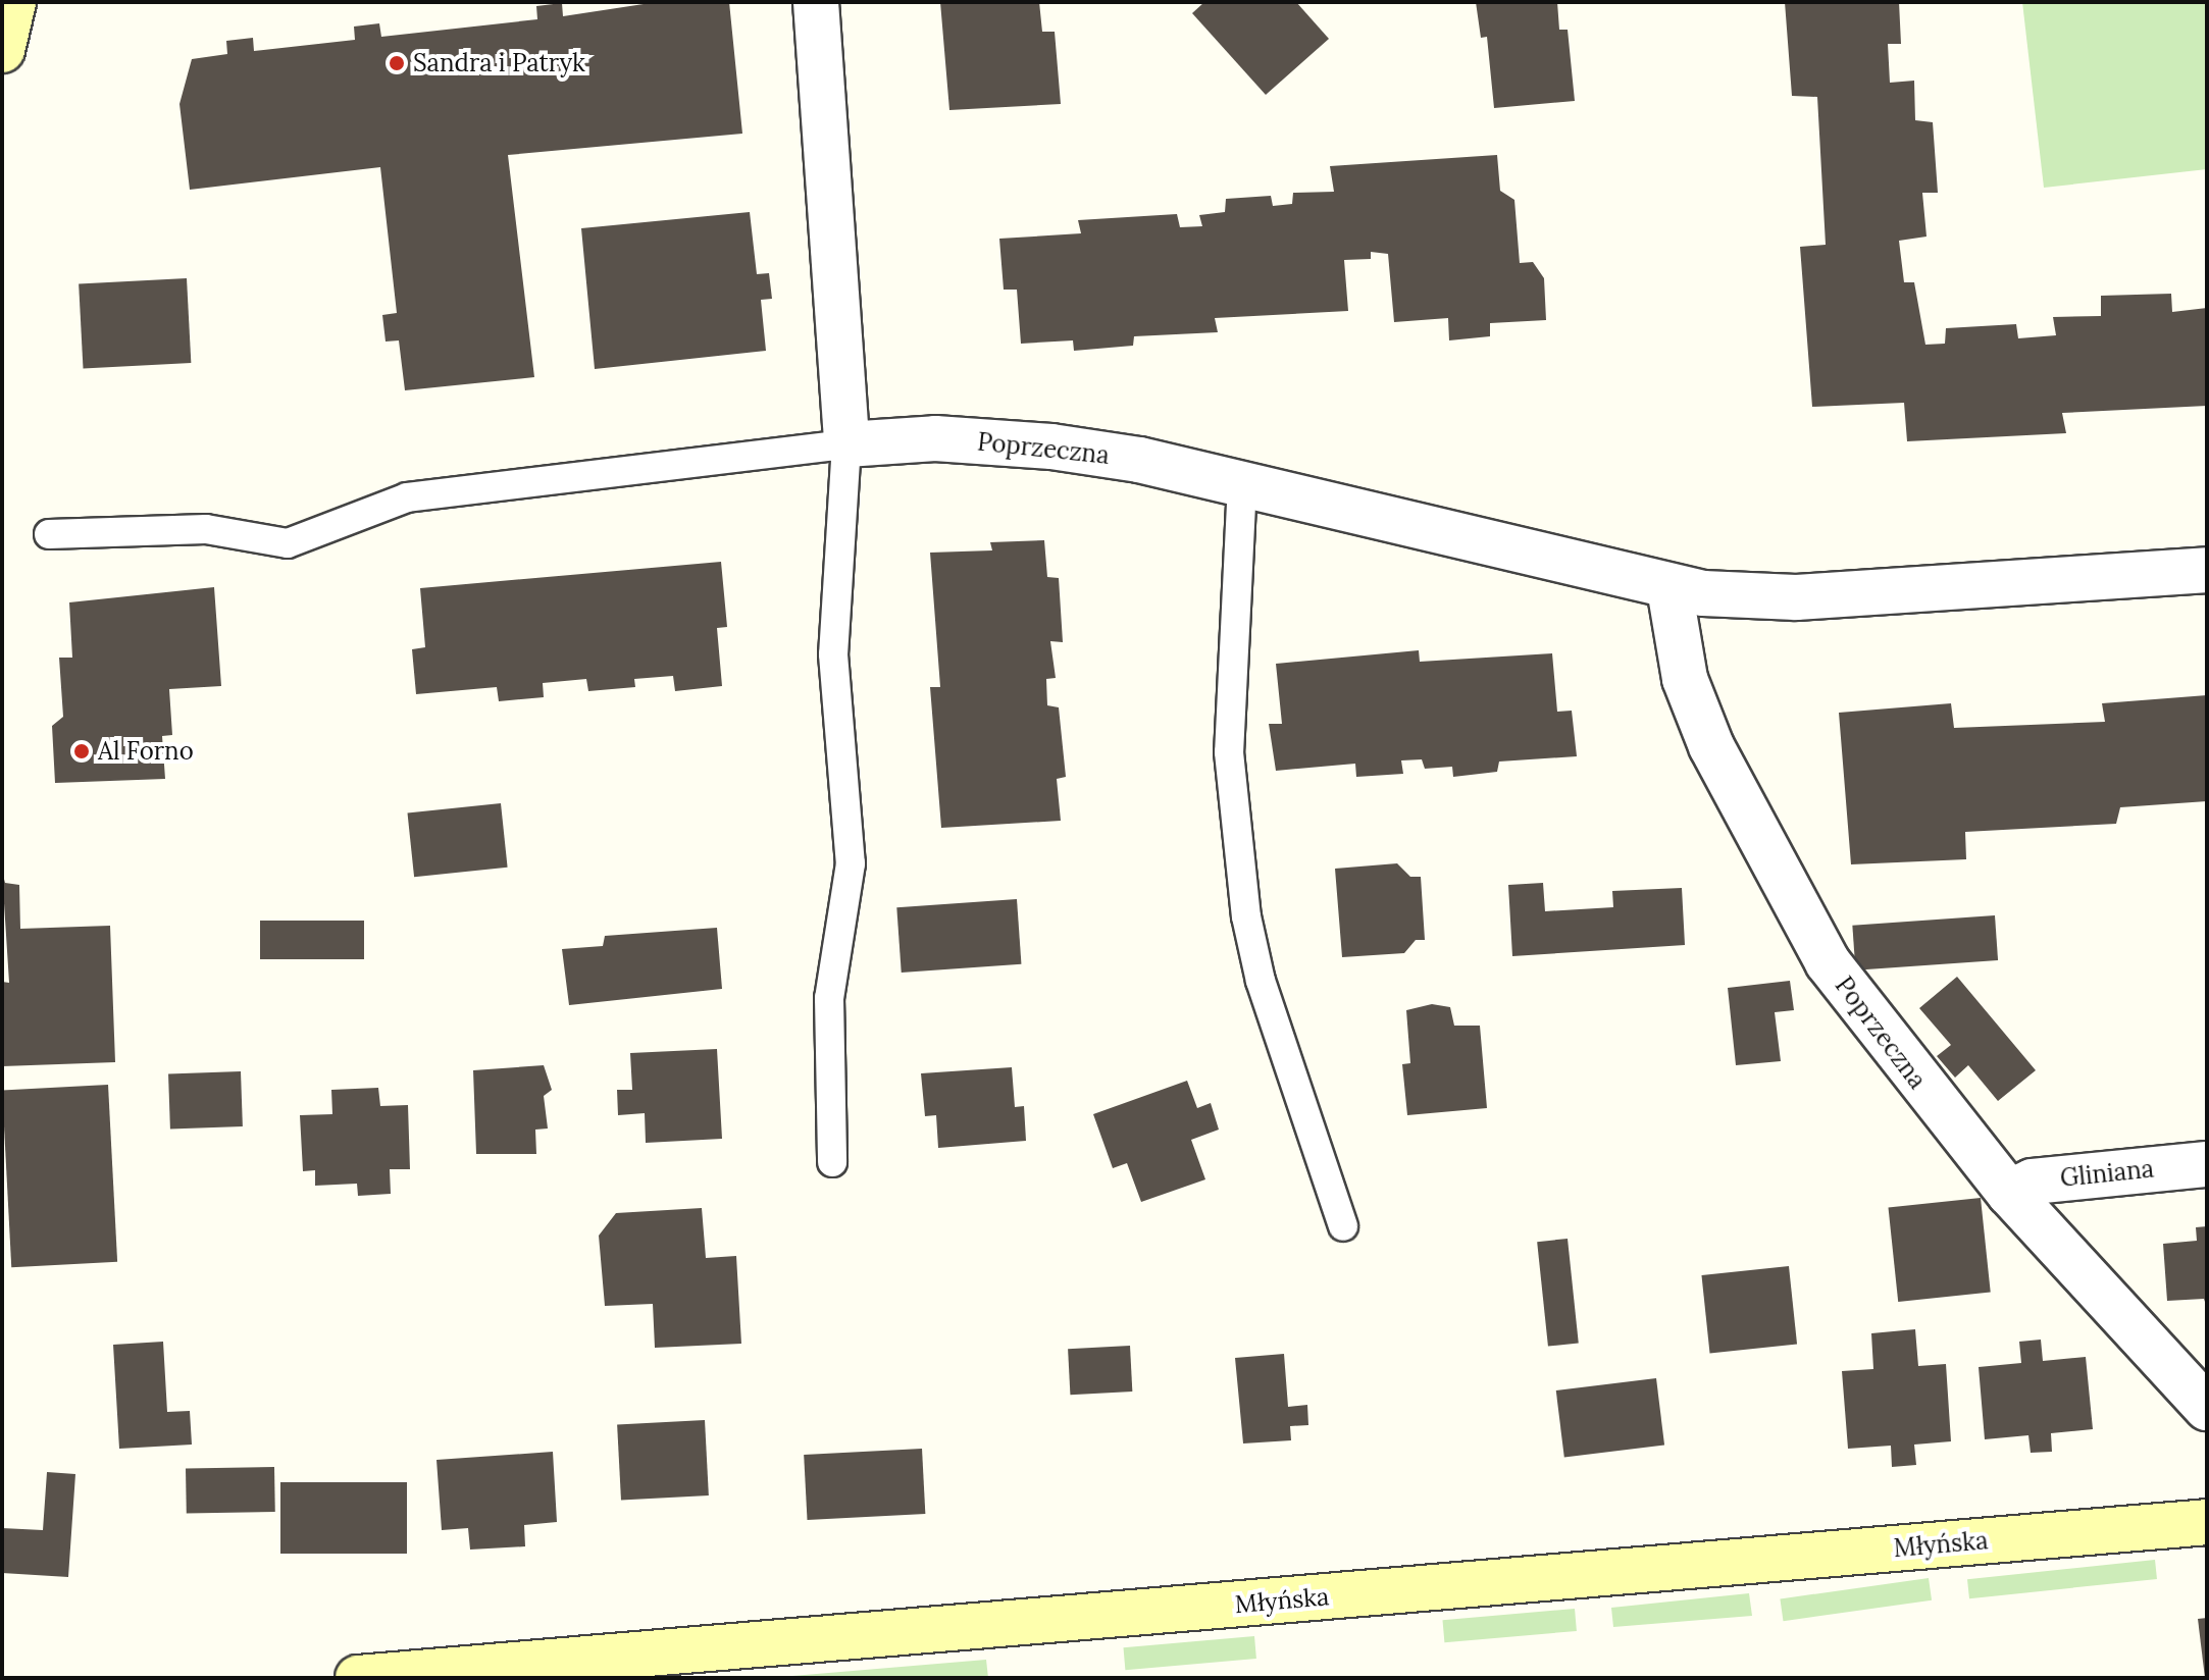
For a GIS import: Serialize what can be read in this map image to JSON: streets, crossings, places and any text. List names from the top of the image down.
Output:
{
  "streets": {
    "street": ["Poprzeczna", "Gliniana", "Młyńska"]
  },
  "crossings": [
    ["Poprzeczna", "Gliniana"]
  ],
  "places": ["Sandra i Patryk", "Al Forno"]
}
